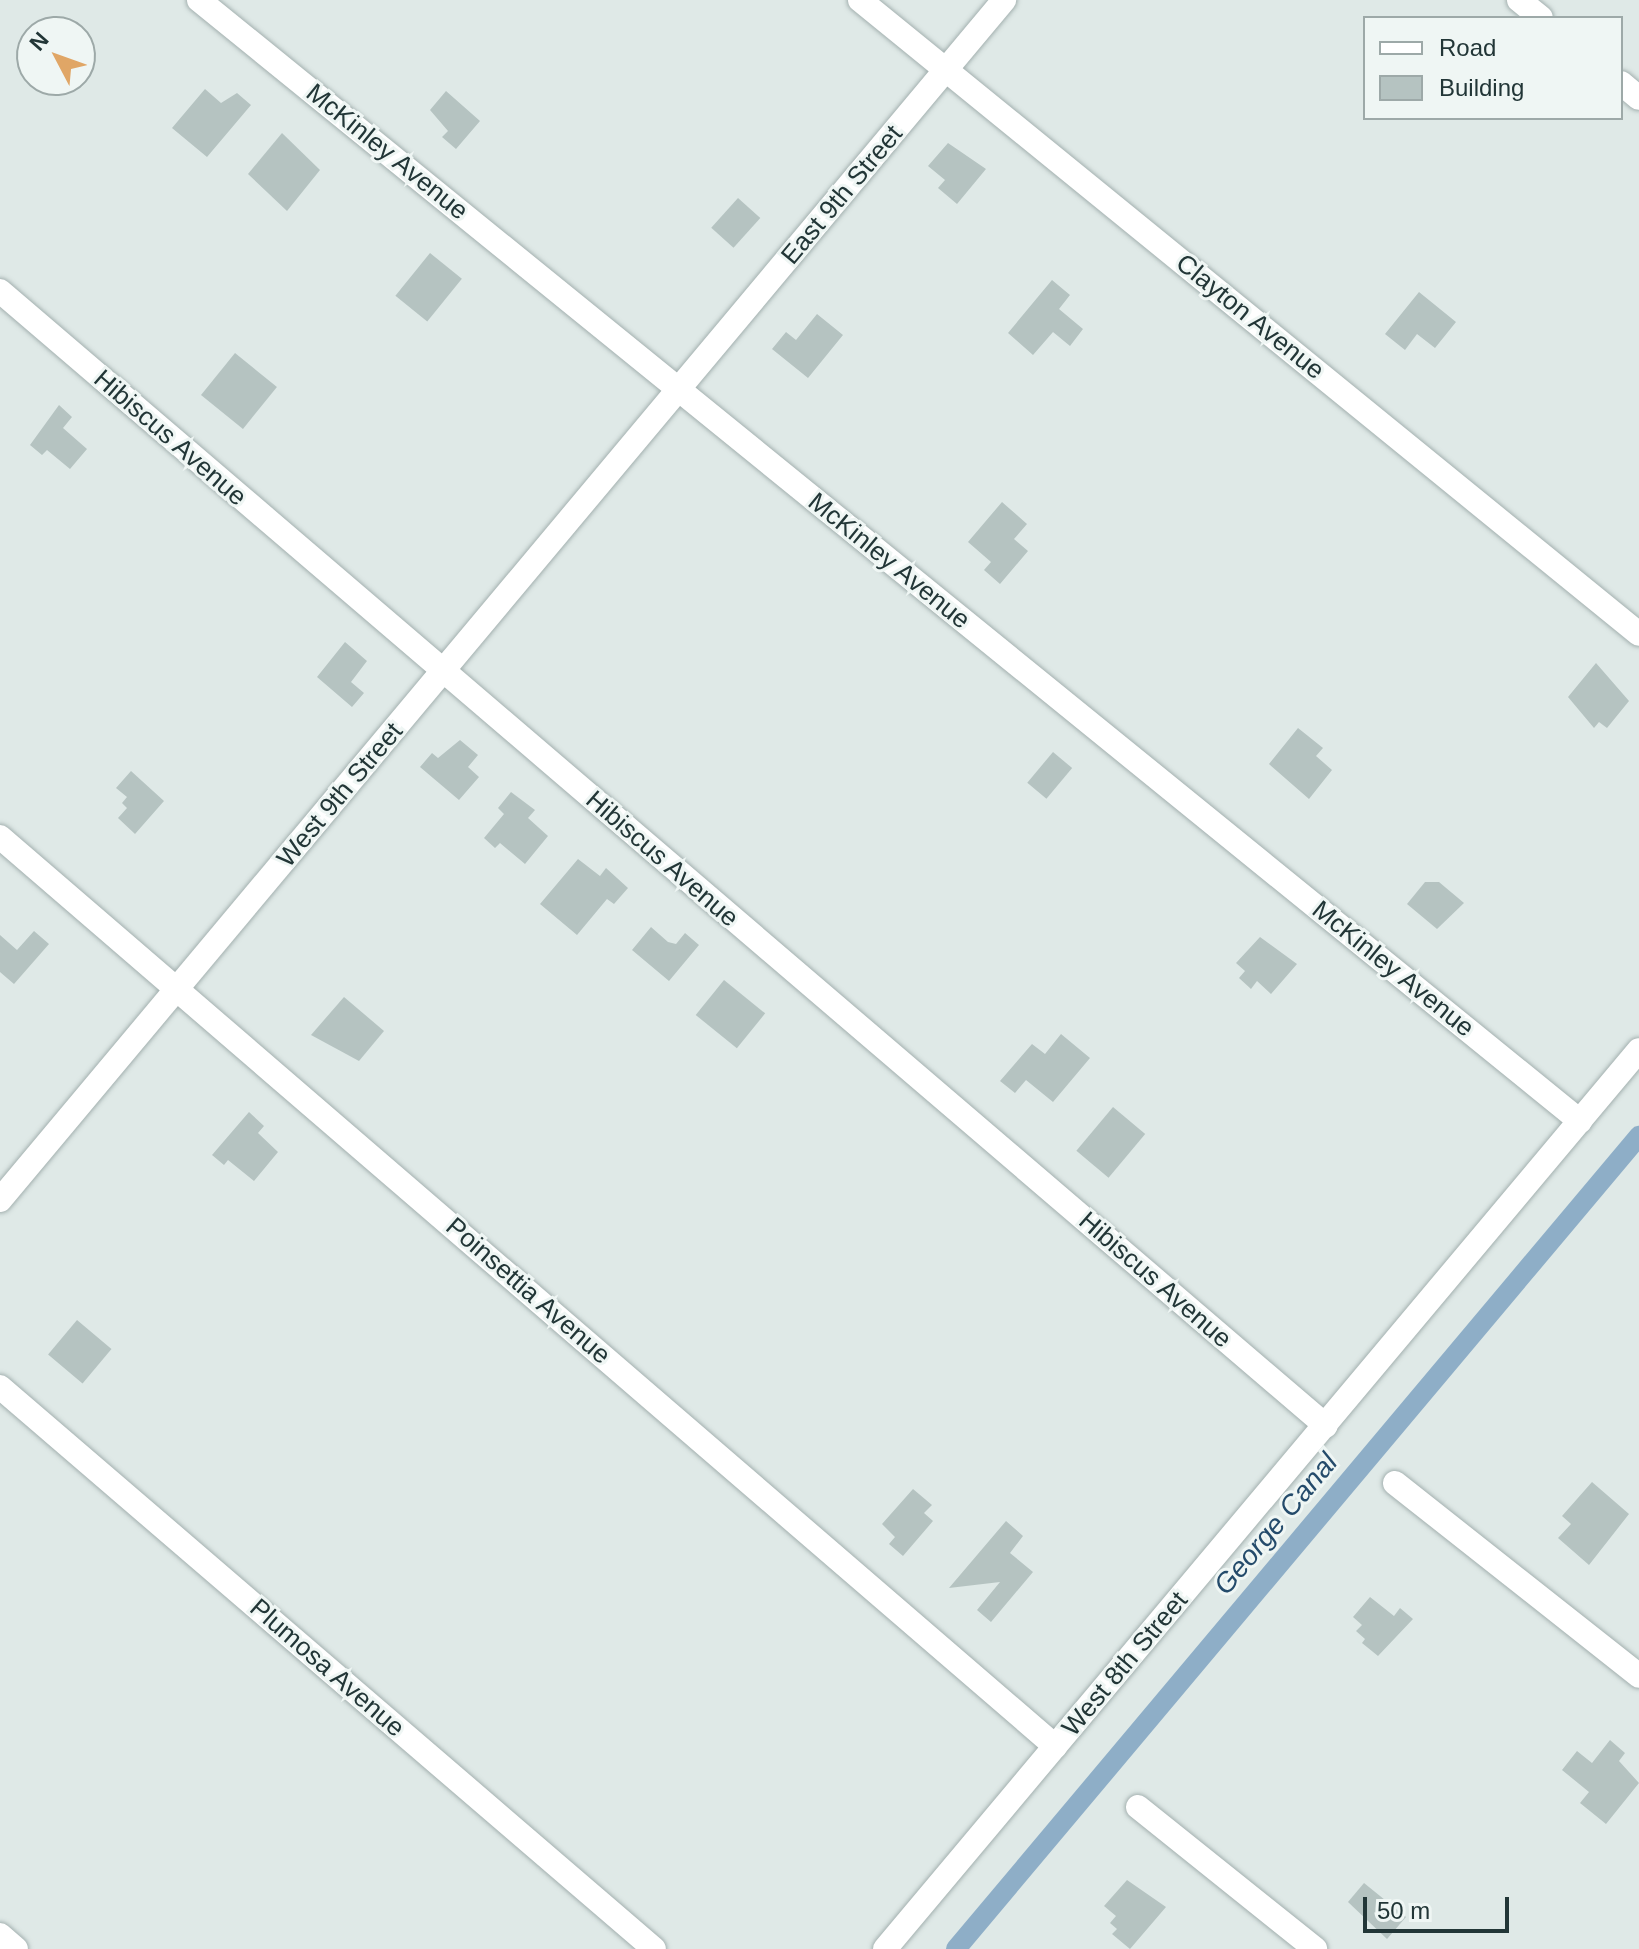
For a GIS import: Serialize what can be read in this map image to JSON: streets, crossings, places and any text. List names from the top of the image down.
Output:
{
  "streets": {
    "street": [
      "McKinley Avenue",
      "East 9th Street",
      "Clayton Avenue",
      "Hibiscus Avenue",
      "West 9th Street",
      "Poinsettia Avenue",
      "West 8th Street",
      "Plumosa Avenue"
    ]
  },
  "crossings": [
    ["McKinley Avenue", "East 9th Street"],
    ["McKinley Avenue", "West 9th Street"],
    ["McKinley Avenue", "West 8th Street"],
    ["East 9th Street", "Clayton Avenue"],
    ["East 9th Street", "West 9th Street"],
    ["Hibiscus Avenue", "West 9th Street"],
    ["Hibiscus Avenue", "West 8th Street"],
    ["West 9th Street", "Poinsettia Avenue"],
    ["Poinsettia Avenue", "West 8th Street"]
  ],
  "water": ["George Canal"],
  "legend": ["Road", "Building"],
  "scale_bar": "50 m",
  "north": "top left"
}
